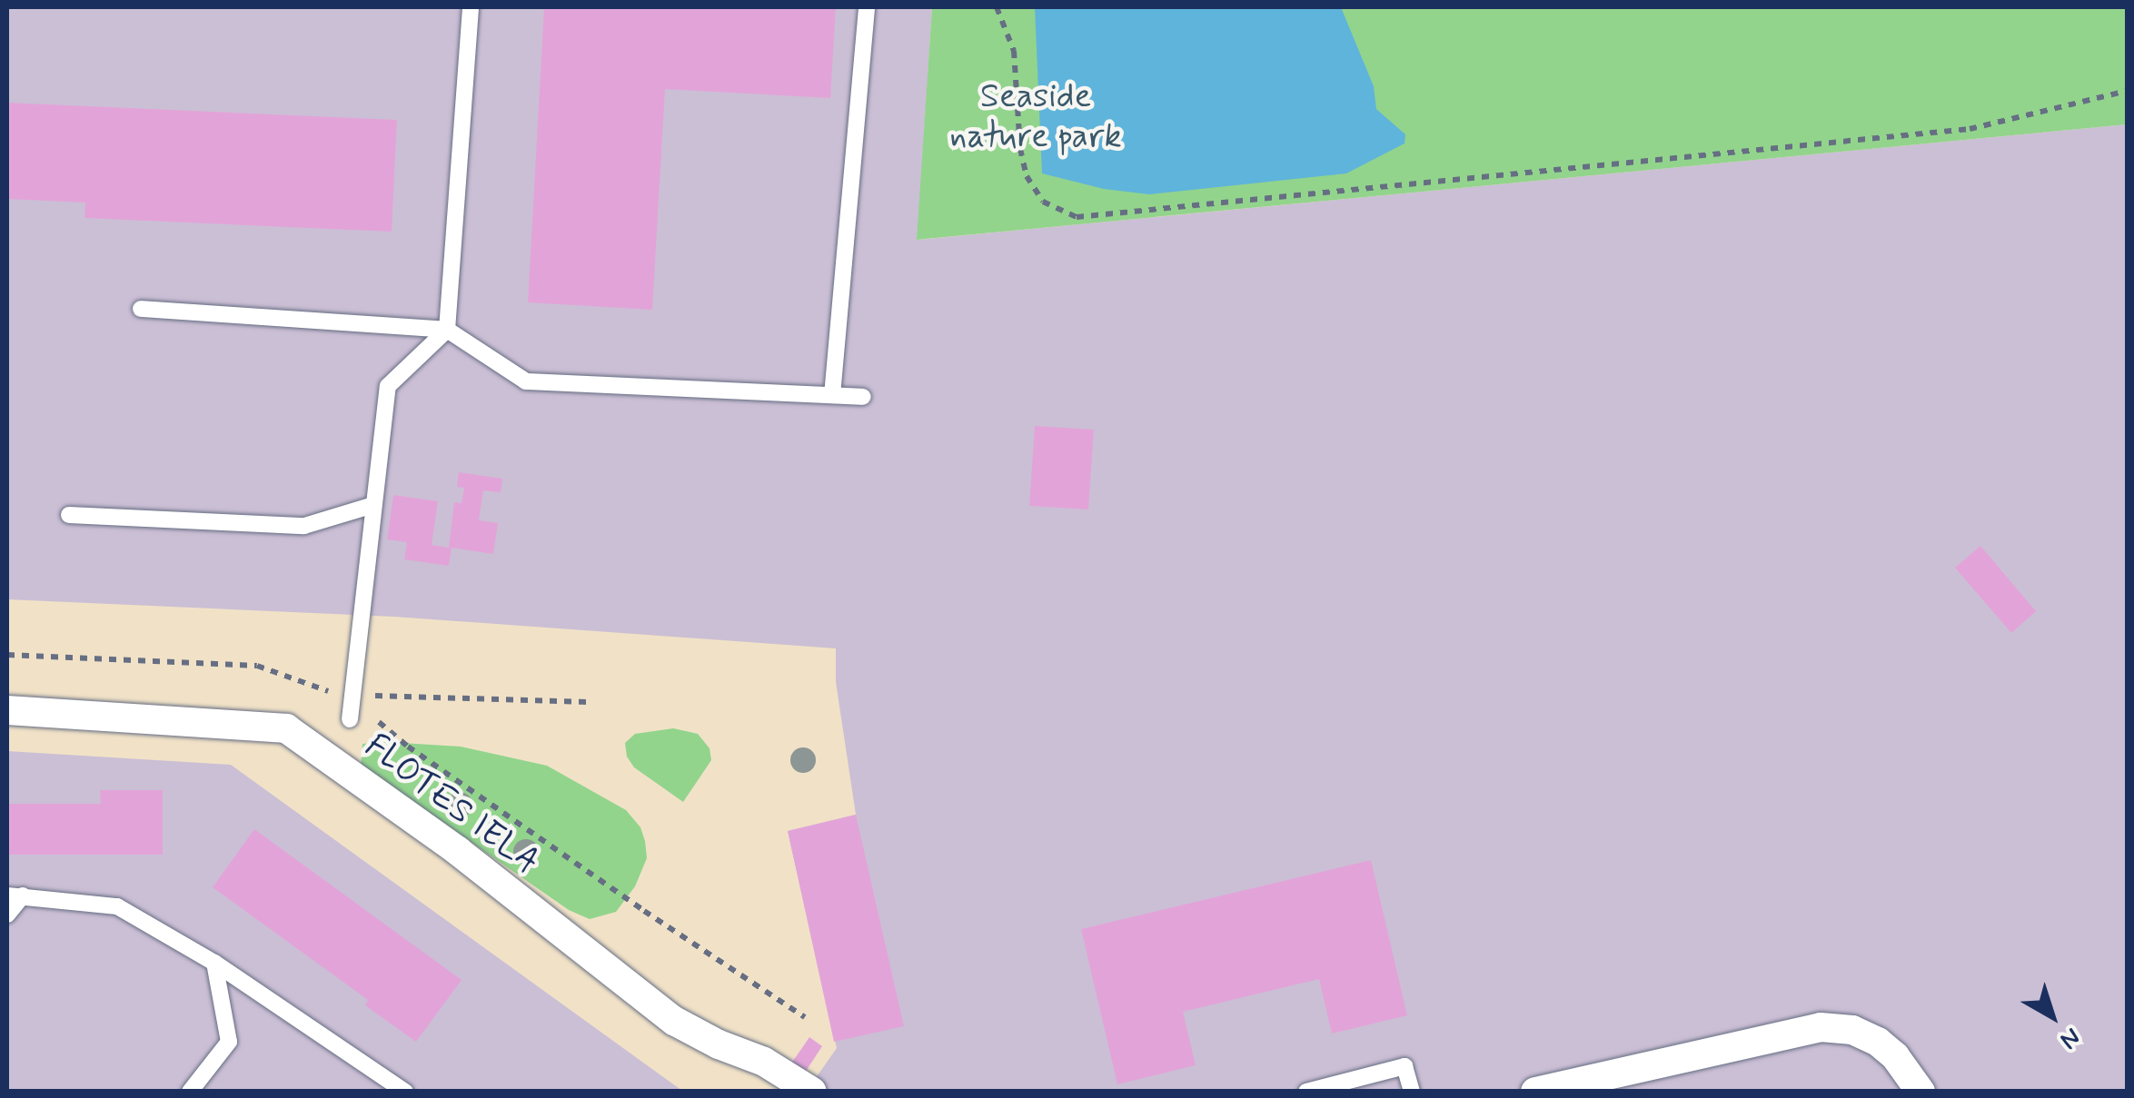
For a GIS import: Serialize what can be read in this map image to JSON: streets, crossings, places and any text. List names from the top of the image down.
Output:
{
  "streets": {
    "street": ["FLOTES IELA"]
  },
  "parks": ["Seaside nature park"],
  "north": "bottom right"
}
